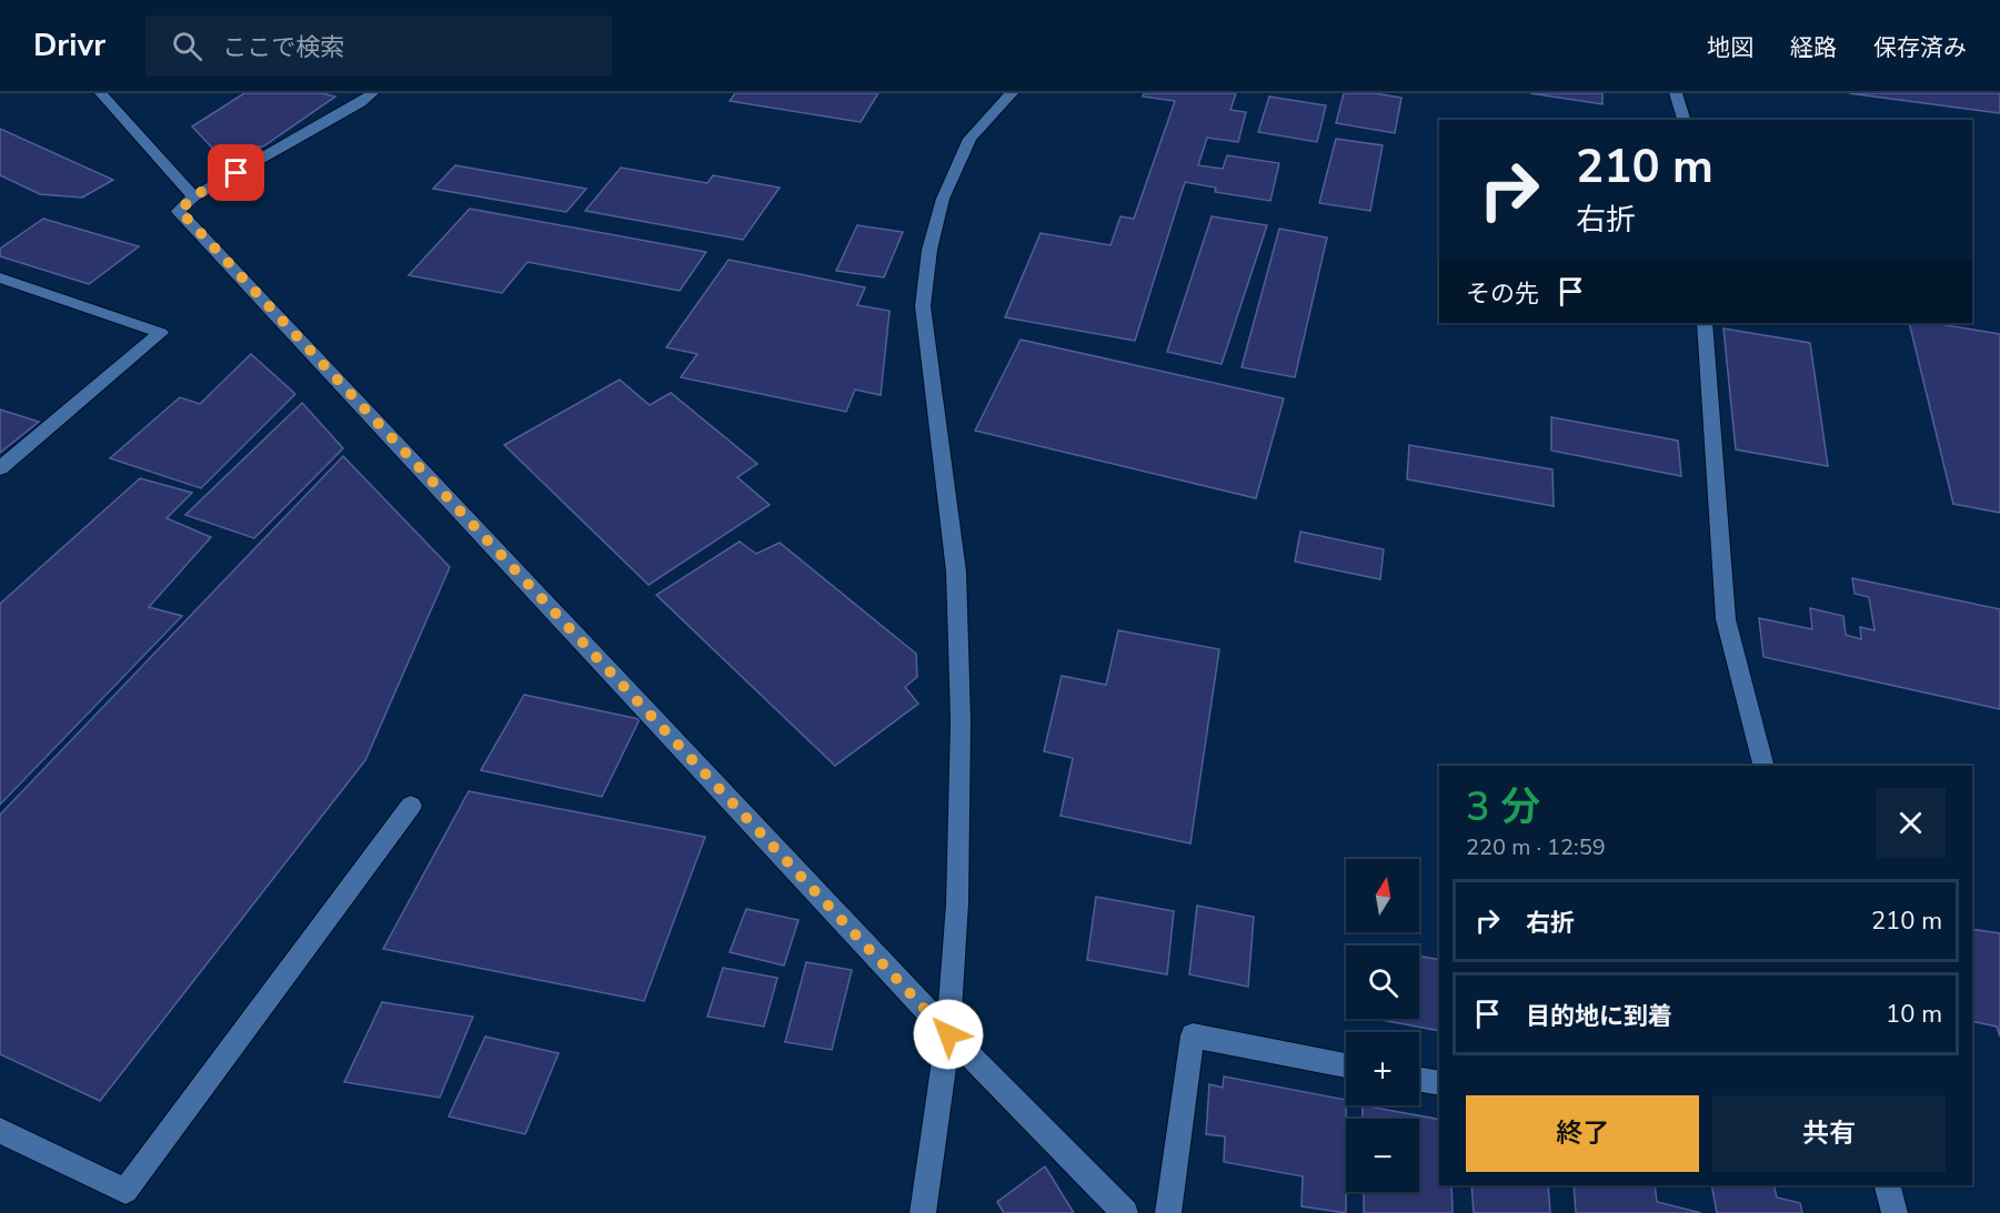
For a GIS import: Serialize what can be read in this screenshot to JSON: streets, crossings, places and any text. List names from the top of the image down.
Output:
{
  "north": "top",
  "page": {
    "header": "Drivr",
    "search": "ここで検索",
    "nav": ["地図", "経路", "保存済み"],
    "turn": ["210 m", "右折"],
    "then": "その先",
    "heading": ["3 分", "220 m · 12:59"],
    "map_buttons": ["+", "−"],
    "list": [
      {
        "name": "右折",
        "value": "210 m"
      },
      {
        "name": "目的地に到着",
        "value": "10 m"
      }
    ],
    "buttons": ["終了", "共有"]
  }
}
